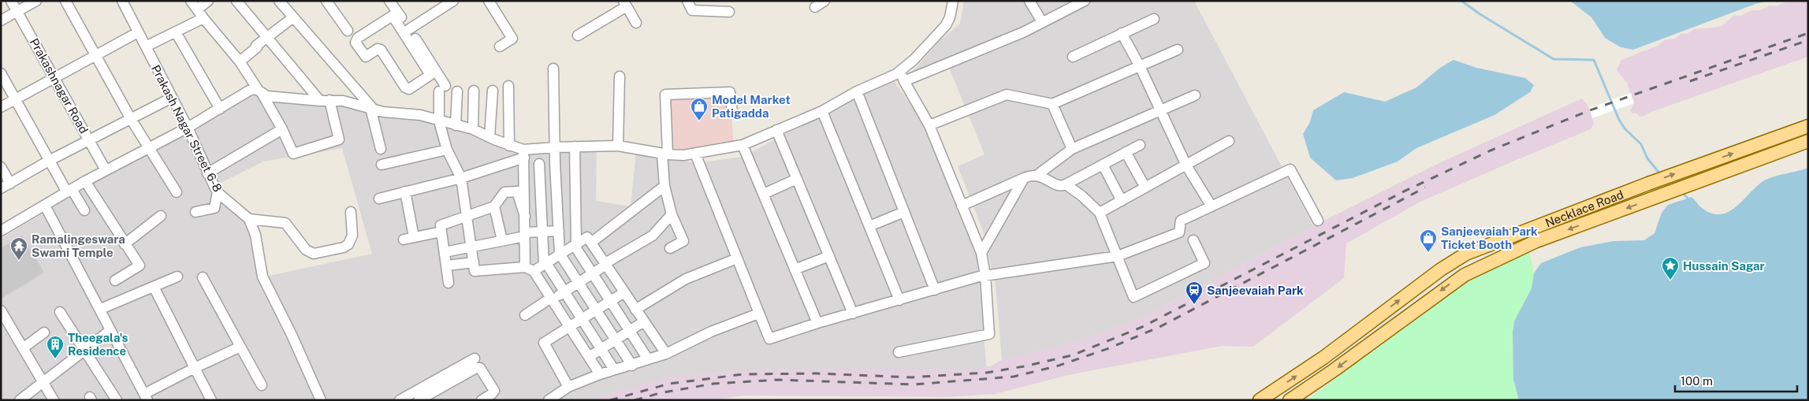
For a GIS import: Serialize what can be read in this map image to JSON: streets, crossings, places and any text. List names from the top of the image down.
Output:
{
  "streets": {
    "main road": ["Necklace Road"],
    "street": ["Prakashnagar Road", "Prakash Nagar Street 6-8"]
  },
  "places": {
    "shop": ["Model Market Patigadda", "Sanjeevaiah Park Ticket Booth"],
    "temple": ["Ramalingeswara Swami Temple"],
    "place": ["Hussain Sagar"],
    "station": ["Sanjeevaiah Park"],
    "building": ["Theegala's Residence"]
  },
  "scale_bar": "100 m"
}
